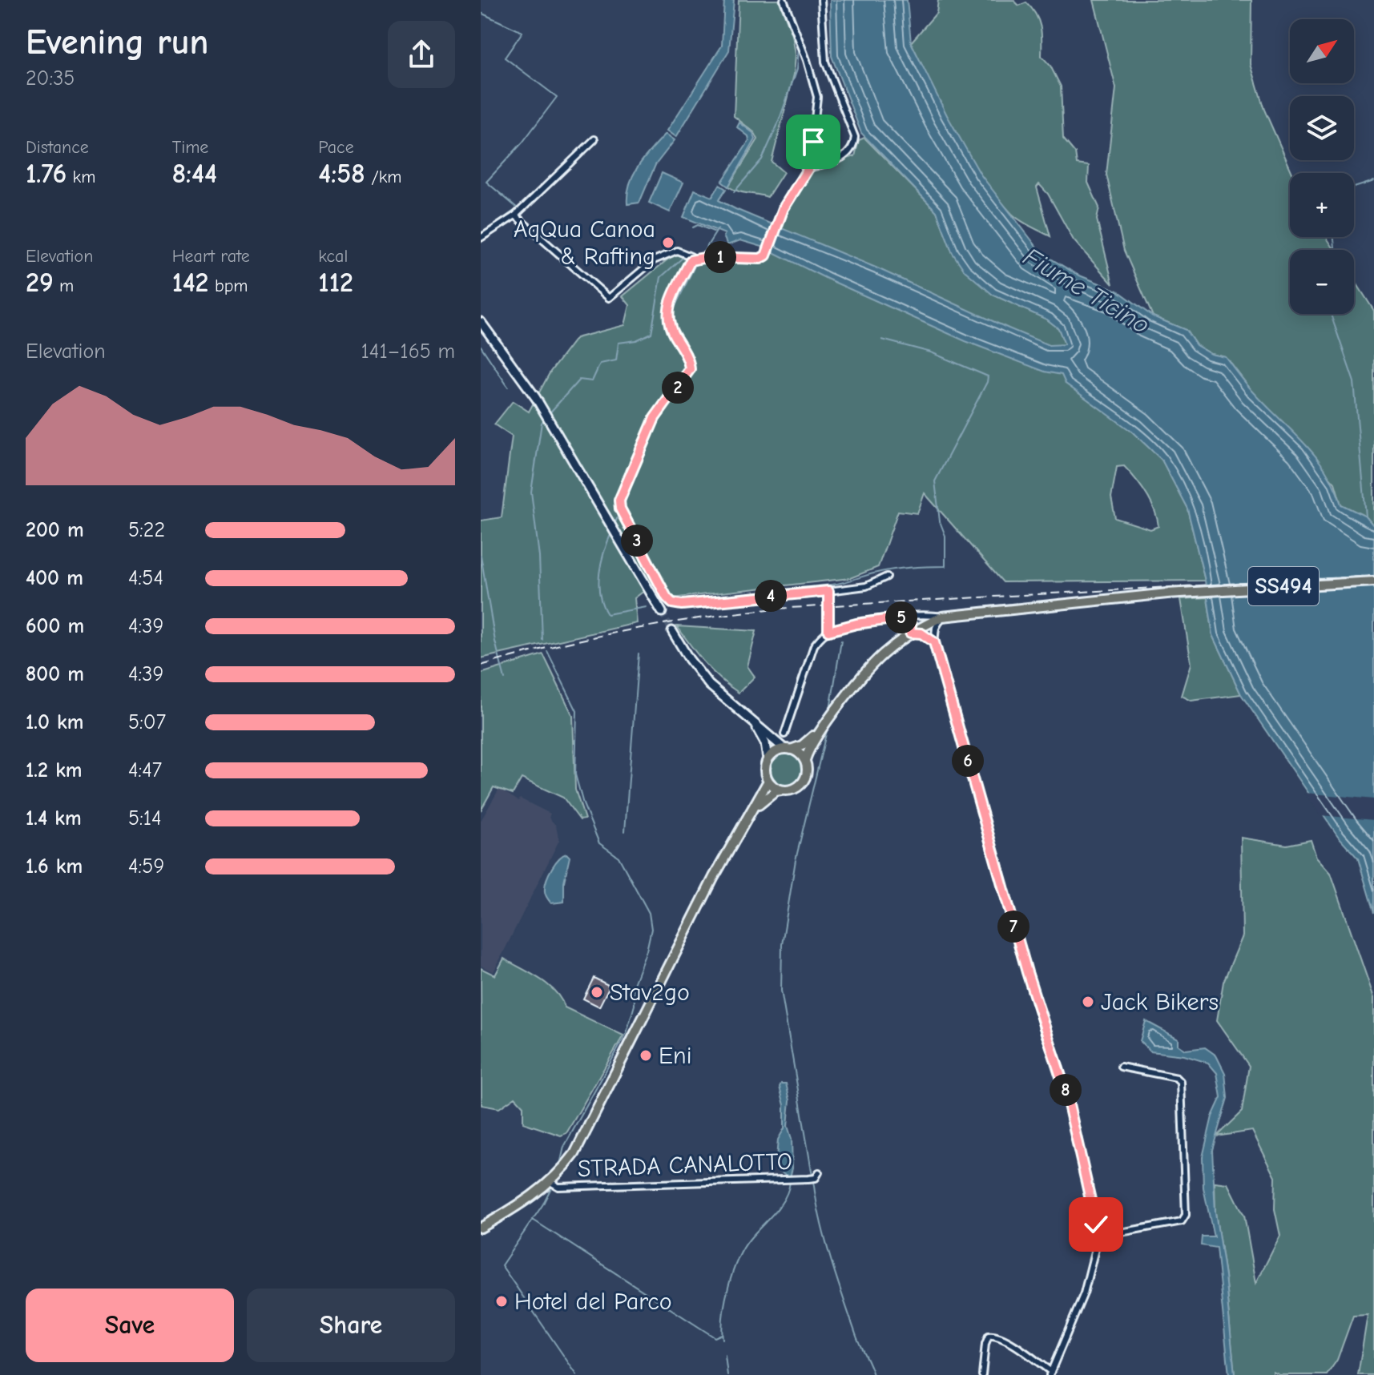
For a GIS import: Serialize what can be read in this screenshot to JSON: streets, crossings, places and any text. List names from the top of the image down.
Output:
{
  "streets": {
    "main road": ["SS494"],
    "street": ["STRADA CANALOTTO"]
  },
  "crossings": [
    ["SS494", "STRADA CANALOTTO"]
  ],
  "water": ["Fiume Ticino"],
  "places": [
    "AqQua Canoa & Rafting",
    "Stav2go",
    "Jack Bikers",
    "Eni",
    "Hotel del Parco"
  ],
  "north": "top right",
  "page": {
    "heading": ["Evening run", "20:35"],
    "map_buttons": ["+", "−"],
    "stats": [
      ["Distance", "1.76 km"],
      ["Time", "8:44"],
      ["Pace", "4:58 /km"],
      ["Elevation", "29 m"],
      ["Heart rate", "142 bpm"],
      ["kcal", "112"]
    ],
    "pins": [
      "1",
      "2",
      "3",
      "4",
      "5",
      "6",
      "7",
      "8"
    ],
    "chart": ["Elevation", "141–165 m"],
    "list": [
      {
        "name": "200 m",
        "note": "5:22"
      },
      {
        "name": "400 m",
        "note": "4:54"
      },
      {
        "name": "600 m",
        "note": "4:39"
      },
      {
        "name": "800 m",
        "note": "4:39"
      },
      {
        "name": "1.0 km",
        "note": "5:07"
      },
      {
        "name": "1.2 km",
        "note": "4:47"
      },
      {
        "name": "1.4 km",
        "note": "5:14"
      },
      {
        "name": "1.6 km",
        "note": "4:59"
      }
    ],
    "buttons": ["Save", "Share"]
  }
}
